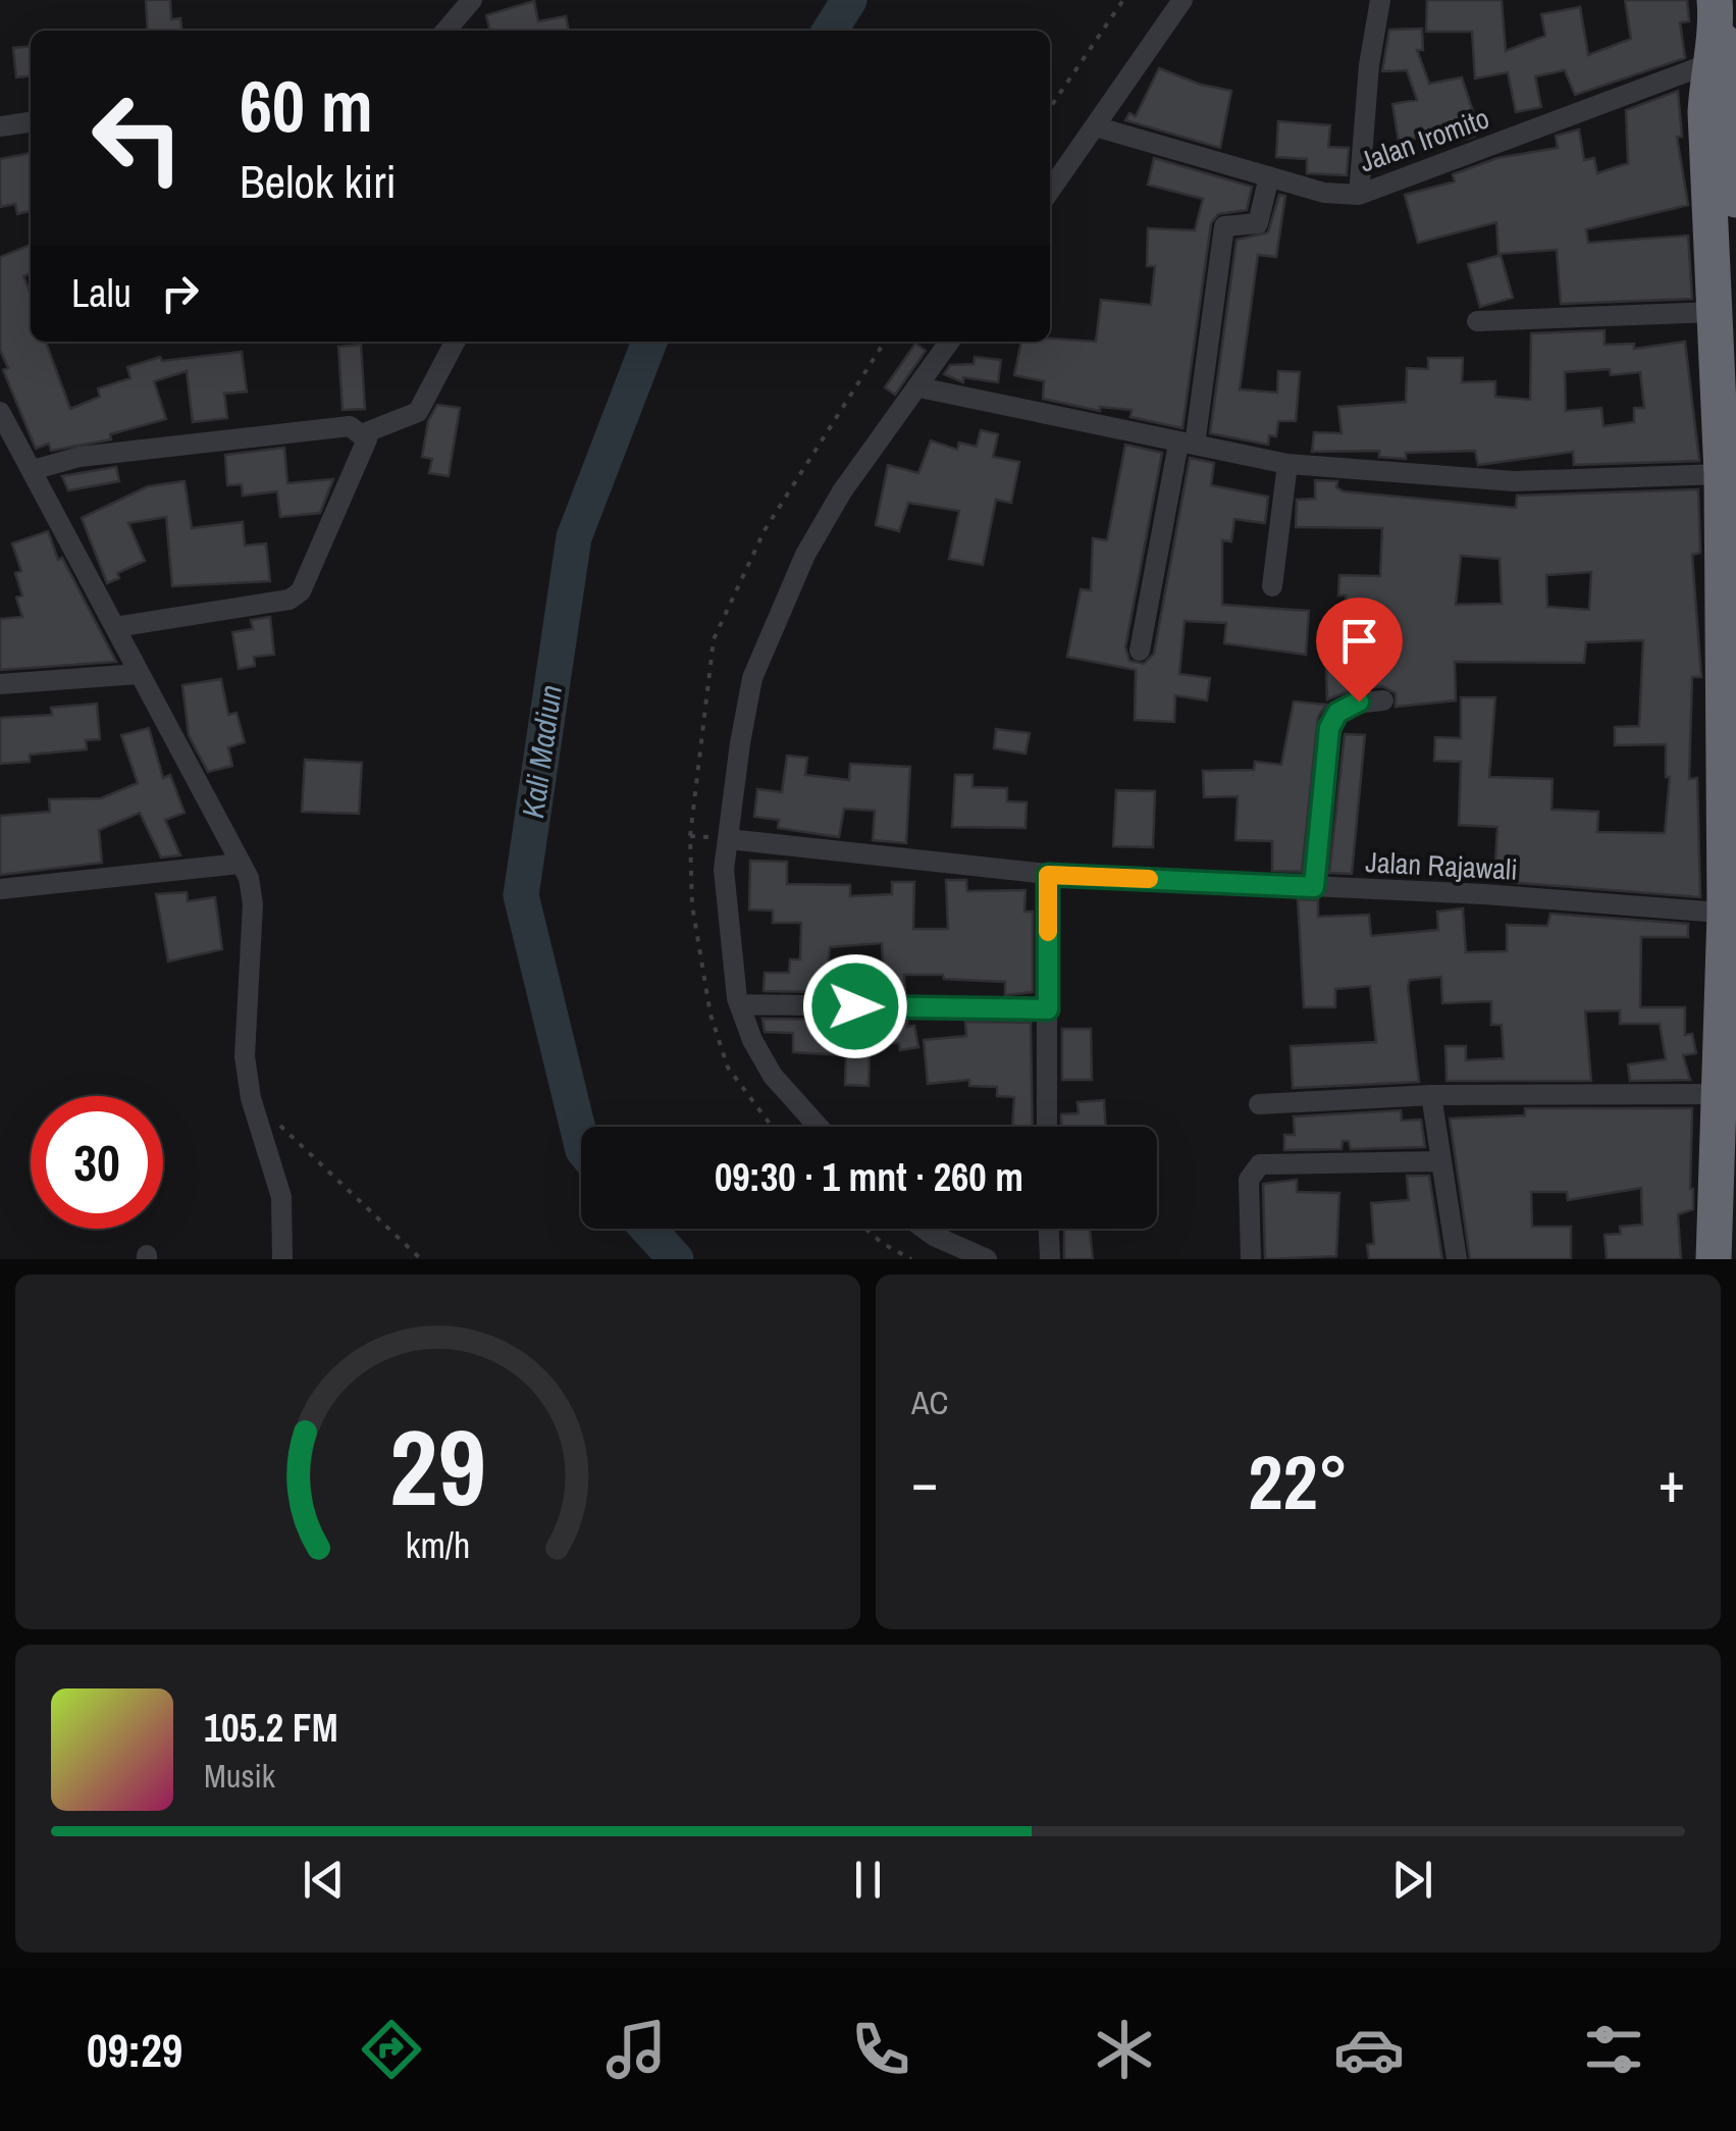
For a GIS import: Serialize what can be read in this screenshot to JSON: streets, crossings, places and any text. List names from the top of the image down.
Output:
{
  "streets": {
    "street": ["Jalan Iromito", "Jalan Rajawali"]
  },
  "water": ["Kali Madiun"],
  "page": {
    "turn": ["60 m", "Belok kiri"],
    "then": "Lalu",
    "limit": "30",
    "trip": "09:30 · 1 mnt · 260 m",
    "tile": "AC",
    "heat": ["−", "22°", "+"],
    "song": ["105.2 FM", "Musik"],
    "tabs": "09:29",
    "gauge": ["29", "km/h"]
  }
}
